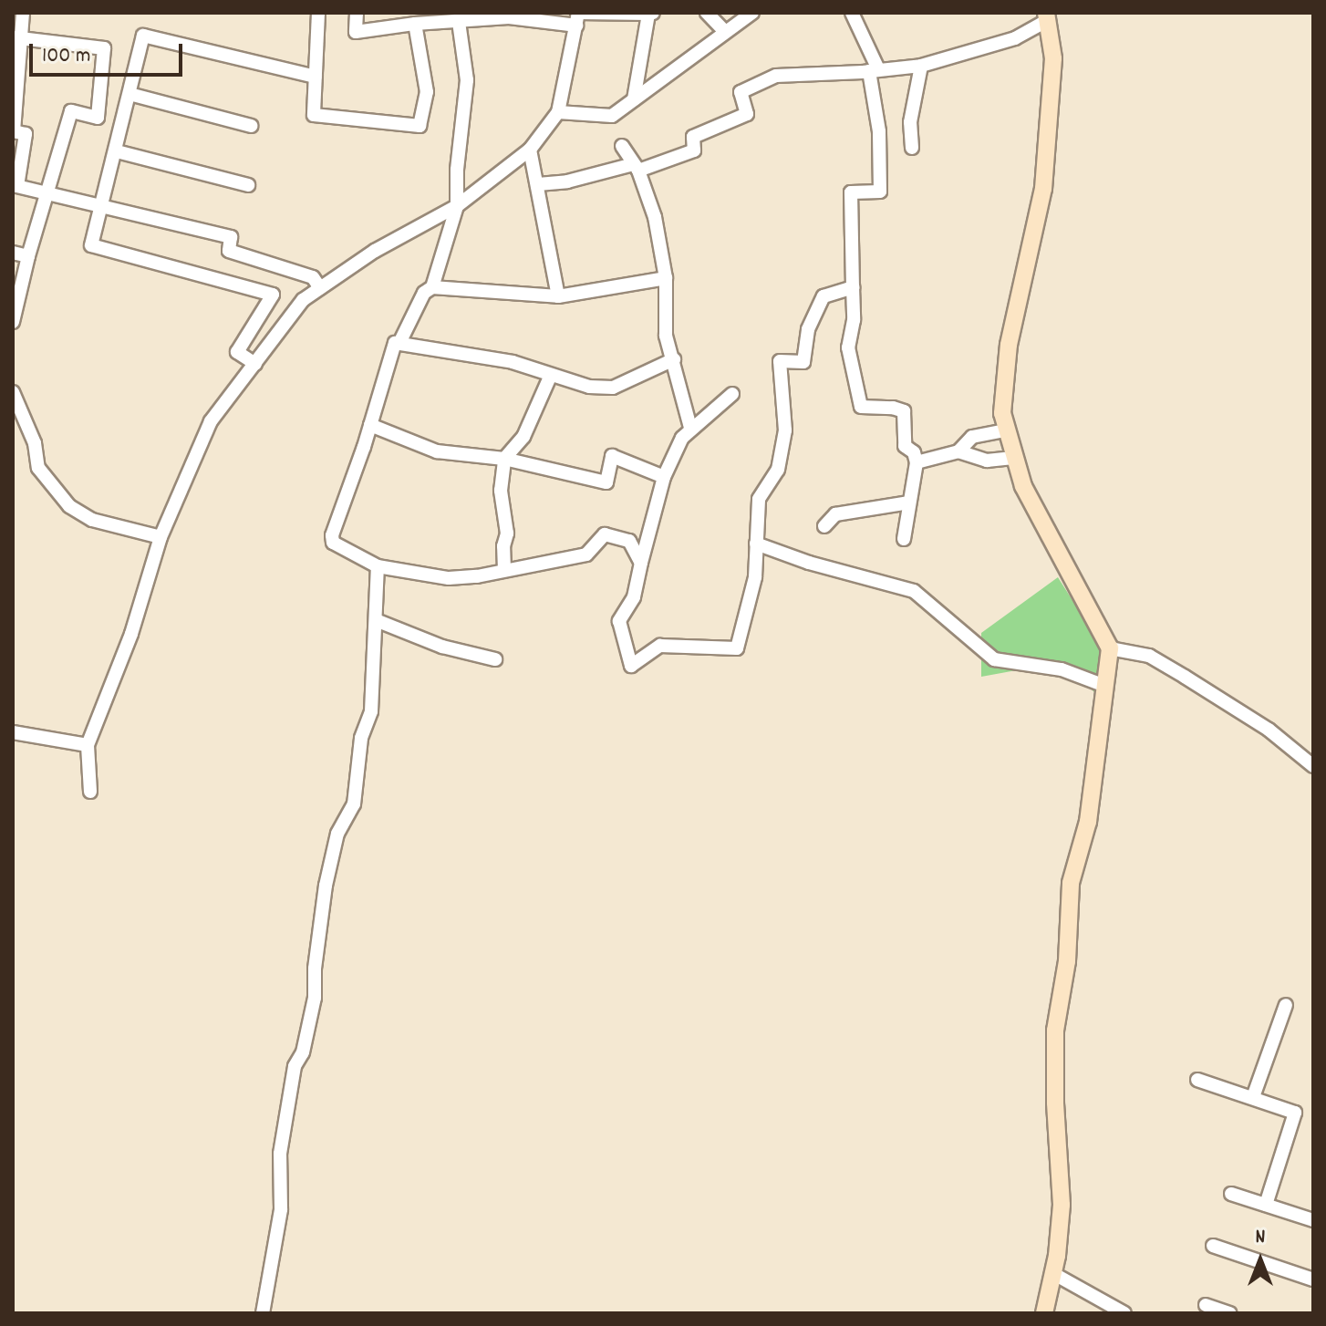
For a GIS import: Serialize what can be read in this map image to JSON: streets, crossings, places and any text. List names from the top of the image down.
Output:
{
  "scale_bar": "100 m",
  "north": "top"
}
